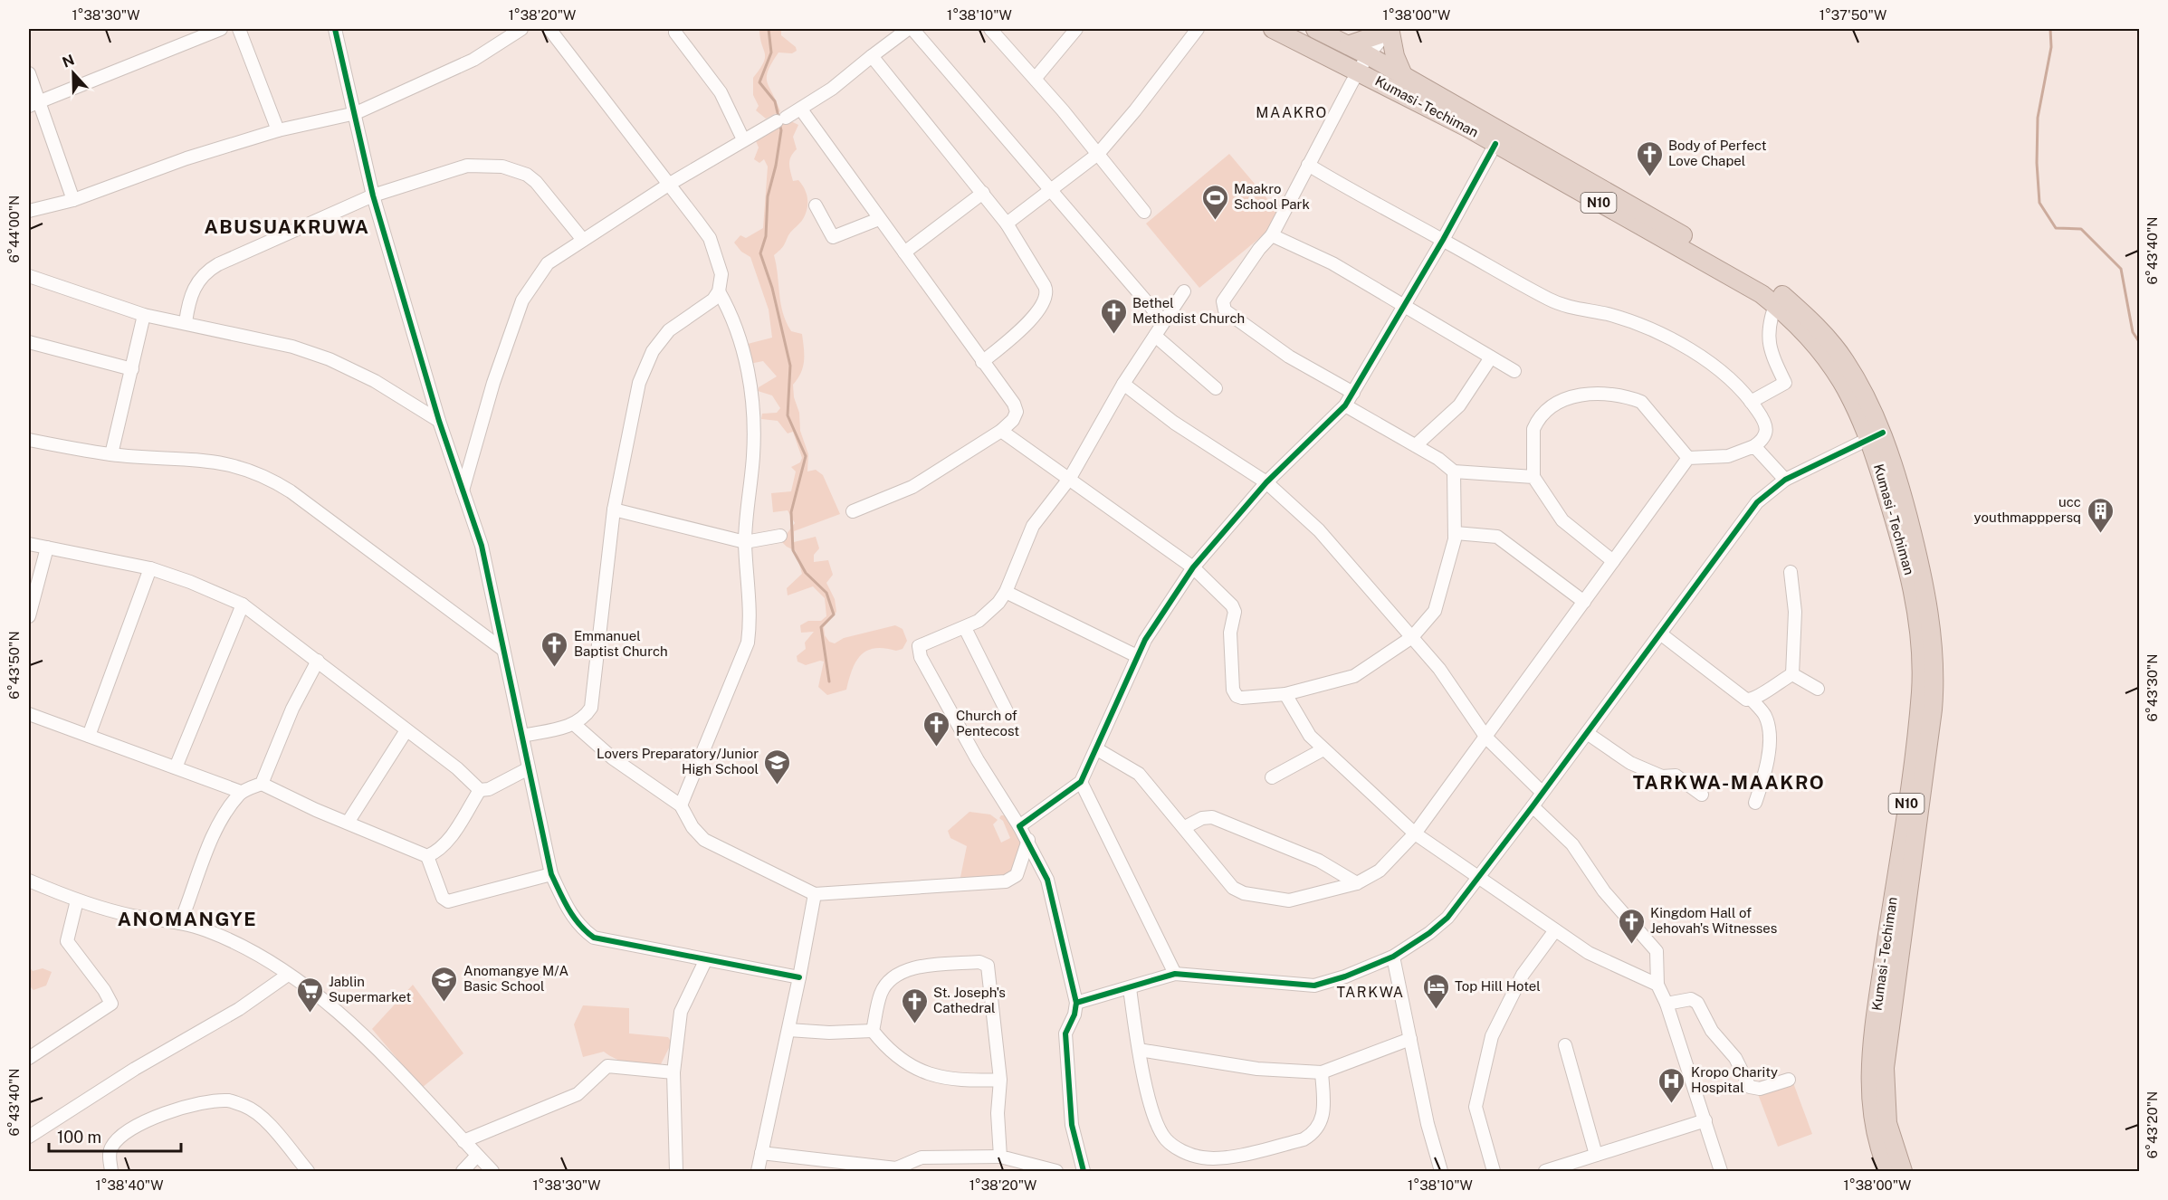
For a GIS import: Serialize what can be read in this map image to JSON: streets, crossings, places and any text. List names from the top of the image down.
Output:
{
  "streets": {
    "highway": ["Kumasi - Techiman", "N10"]
  },
  "crossings": [
    ["Kumasi - Techiman", "N10"]
  ],
  "districts": [
    "MAAKRO",
    "ABUSUAKRUWA",
    "TARKWA-MAAKRO",
    "ANOMANGYE",
    "TARKWA"
  ],
  "places": {
    "church": [
      "Body of Perfect Love Chapel",
      "Bethel Methodist Church",
      "Emmanuel Baptist Church",
      "Church of Pentecost",
      "Kingdom Hall of Jehovah's Witnesses",
      "St. Joseph's Cathedral"
    ],
    "sports": ["Maakro School Park"],
    "building": ["ucc youthmapppersq"],
    "school or university": ["Lovers Preparatory/Junior High School", "Anomangye M/A Basic School"],
    "hotel": ["Top Hill Hotel"],
    "supermarket": ["Jablin Supermarket"],
    "hospital": ["Kropo Charity Hospital"]
  },
  "scale_bar": "100 m",
  "north": "top",
  "coordinates": [
    "1°38'30\"W",
    "1°38'20\"W",
    "1°38'10\"W",
    "1°38'00\"W",
    "1°37'50\"W",
    "6°44'00\"N",
    "6°43'40\"N",
    "6°43'50\"N",
    "6°43'30\"N",
    "6°43'20\"N",
    "1°38'40\"W"
  ]
}
